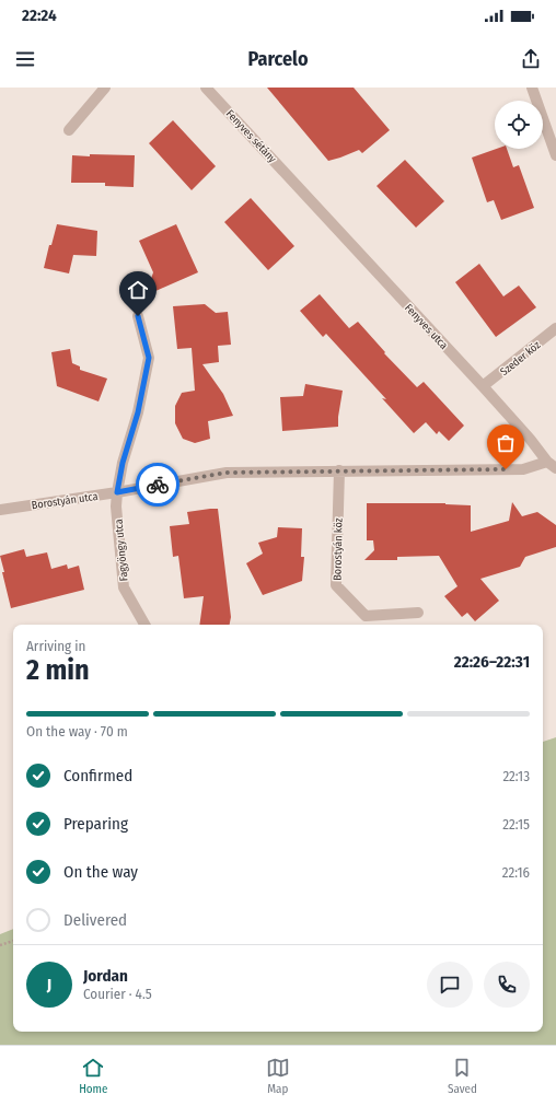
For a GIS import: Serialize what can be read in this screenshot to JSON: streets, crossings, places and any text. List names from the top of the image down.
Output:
{
  "streets": {
    "street": [
      "Fenyves sétány",
      "Fenyves utca",
      "Szeder köz",
      "Borostyán utca",
      "Borostyán köz",
      "Fagyöngy utca"
    ]
  },
  "crossings": [
    ["Fenyves sétány", "Fenyves utca"],
    ["Fenyves utca", "Szeder köz"],
    ["Fenyves utca", "Borostyán utca"],
    ["Borostyán utca", "Borostyán köz"],
    ["Borostyán utca", "Fagyöngy utca"]
  ],
  "page": {
    "status": "22:24",
    "header": "Parcelo",
    "heading": ["2 min", "Arriving in", "22:26–22:31"],
    "panel": ["Jordan", "Courier · 4.5"],
    "bar": "On the way · 70 m",
    "list": [
      ["Confirmed", "22:13"],
      ["Preparing", "22:15"],
      ["On the way", "22:16"],
      "Delivered"
    ],
    "round": "J",
    "tabs": ["Home", "Map", "Saved"]
  }
}
